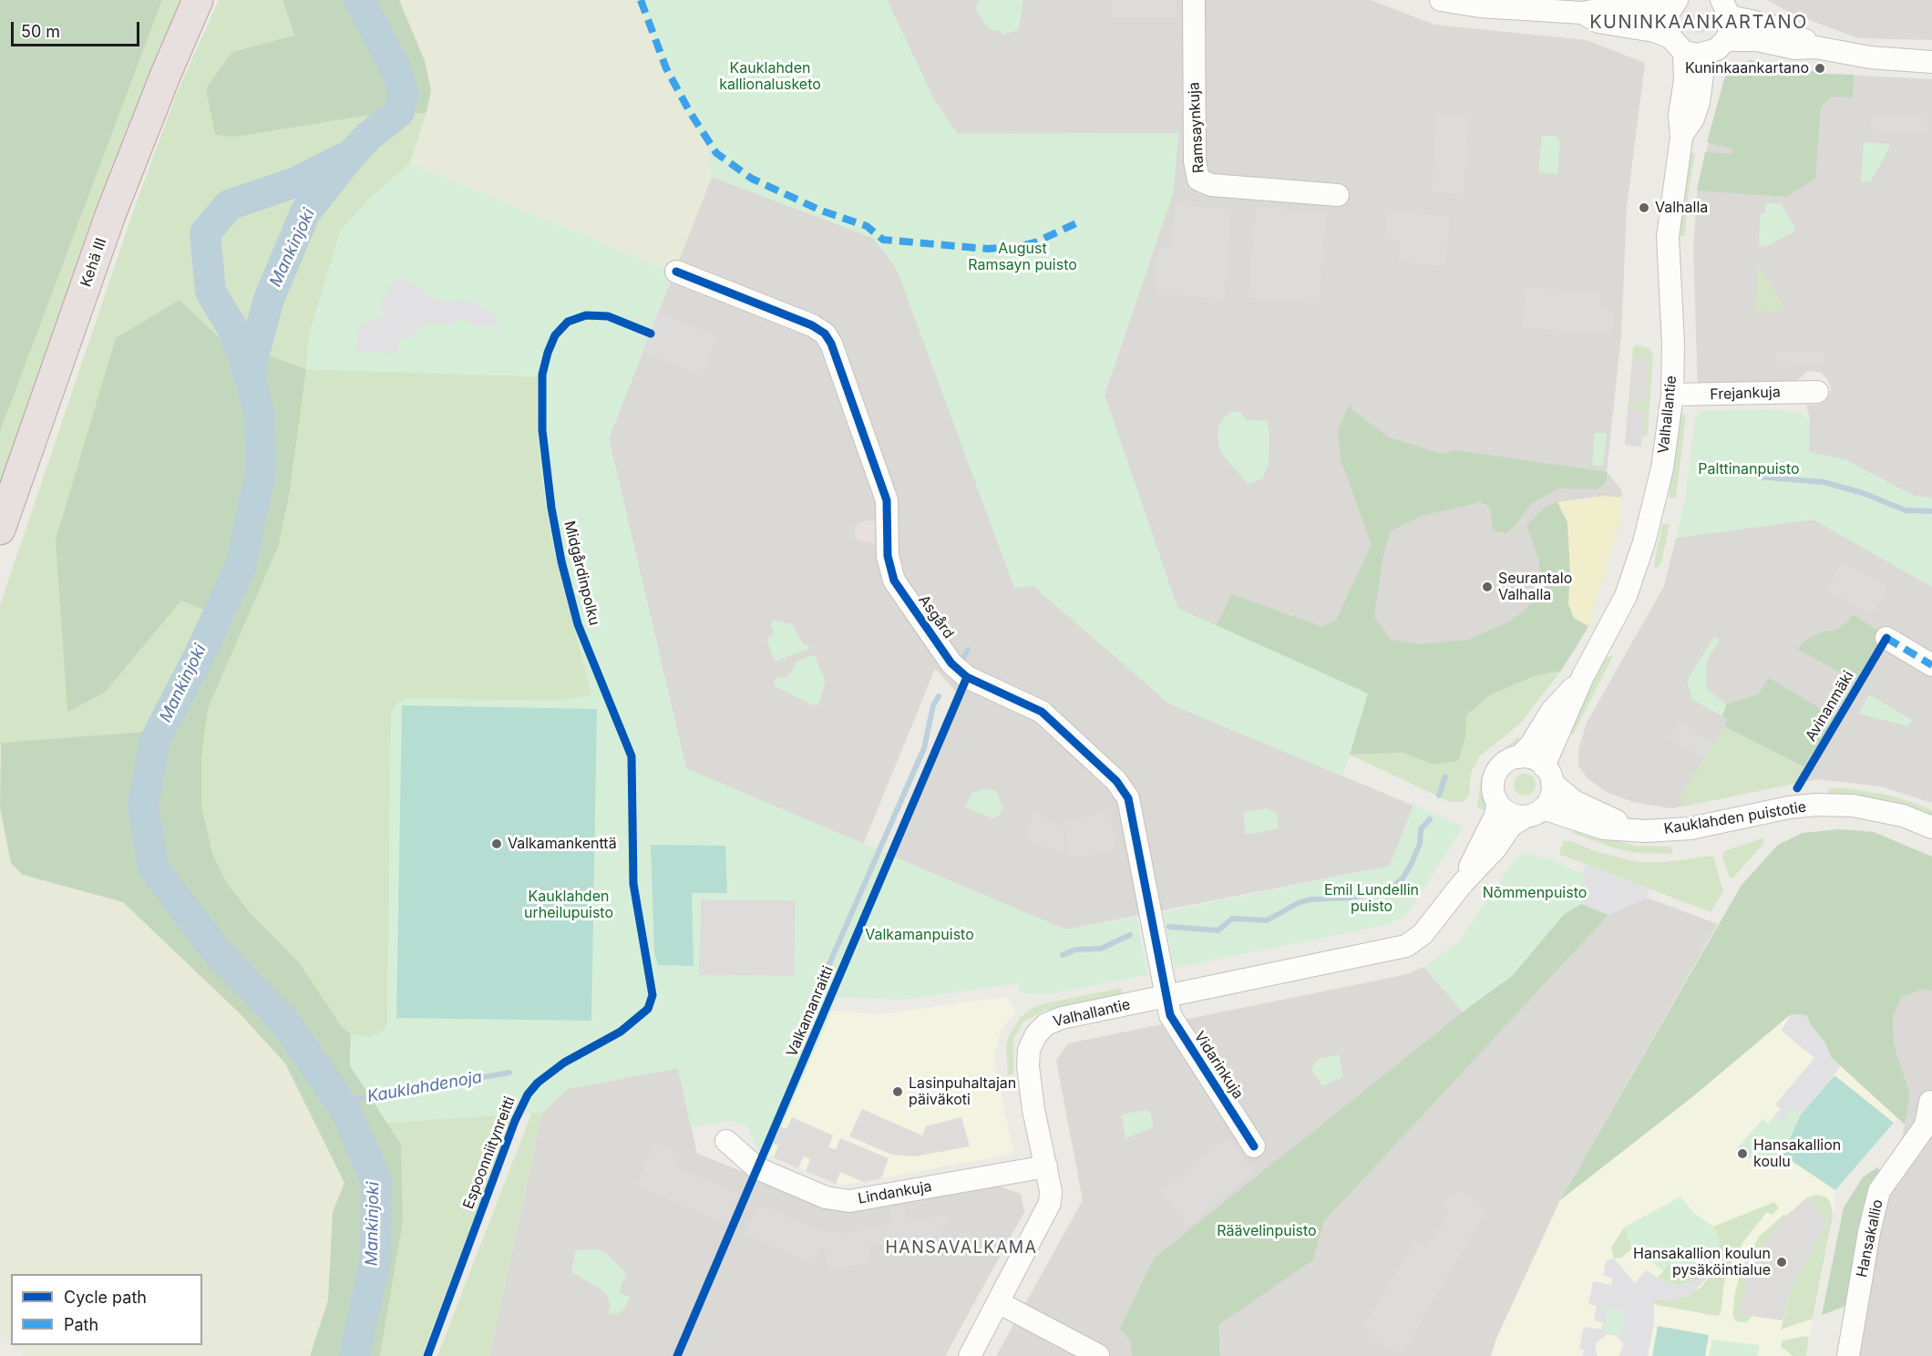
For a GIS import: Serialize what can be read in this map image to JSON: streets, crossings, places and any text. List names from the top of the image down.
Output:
{
  "streets": {
    "highway": ["Kehä III"],
    "street": [
      "Ramsaynkuja",
      "Frejankuja",
      "Valhallantie",
      "Asgård",
      "Kauklahden puistotie",
      "Vidarinkuja",
      "Lindankuja",
      "Hansakallio"
    ],
    "cycle path": ["Midgårdinpolku", "Avinanmäki", "Valkamanraitti"]
  },
  "crossings": [
    ["Frejankuja", "Valhallantie"],
    ["Valhallantie", "Asgård"],
    ["Valhallantie", "Kauklahden puistotie"],
    ["Valhallantie", "Vidarinkuja"],
    ["Valhallantie", "Lindankuja"],
    ["Asgård", "Vidarinkuja"]
  ],
  "districts": ["KUNINKAANKARTANO", "HANSAVALKAMA"],
  "water": ["Mankinjoki", "Kauklahdenoja"],
  "parks": [
    "Kauklahden kallionalusketo",
    "August Ramsayn puisto",
    "Palttinanpuisto",
    "Emil Lundellin puisto",
    "Nõmmenpuisto",
    "Kauklahden urheilupuisto",
    "Valkamanpuisto",
    "Räävelinpuisto"
  ],
  "places": [
    "Kuninkaankartano",
    "Valhalla",
    "Seurantalo Valhalla",
    "Valkamankenttä",
    "Lasinpuhaltajan päiväkoti",
    "Hansakallion koulu",
    "Hansakallion koulun pysäköintialue"
  ],
  "legend": ["Cycle path", "Path"],
  "scale_bar": "50 m"
}
